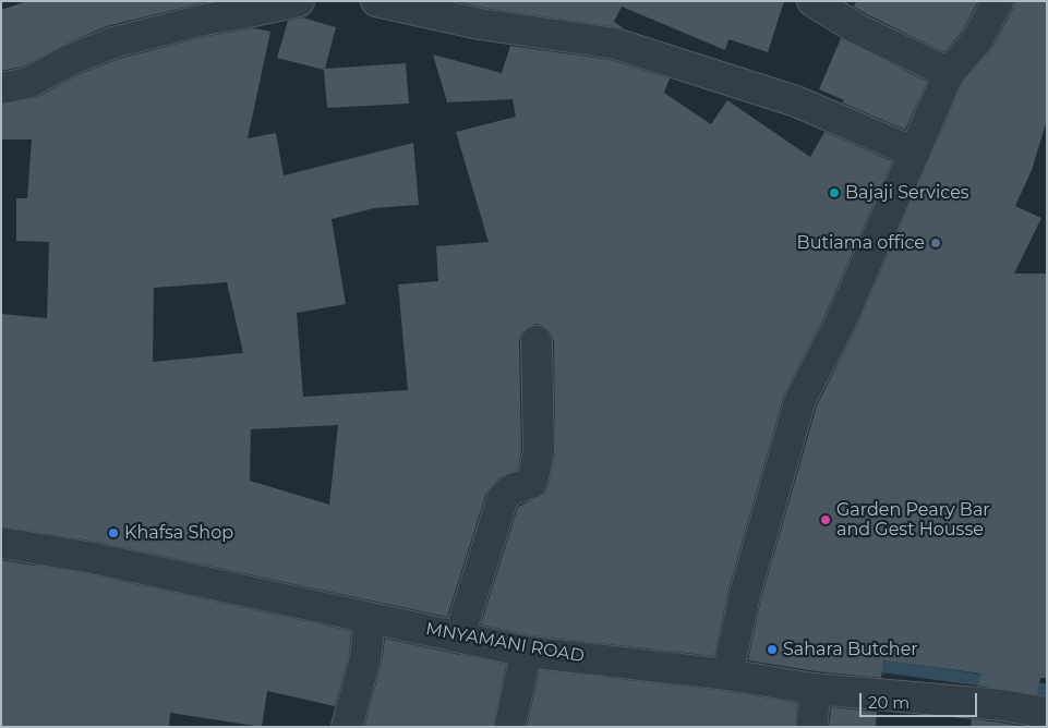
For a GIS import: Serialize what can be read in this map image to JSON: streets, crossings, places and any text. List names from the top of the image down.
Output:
{
  "streets": {
    "street": ["MNYAMANI ROAD"]
  },
  "places": [
    "Bajaji Services",
    "Butiama office",
    "Garden Peary Bar and Gest Housse",
    "Khafsa Shop",
    "Sahara Butcher"
  ],
  "scale_bar": "20 m"
}
